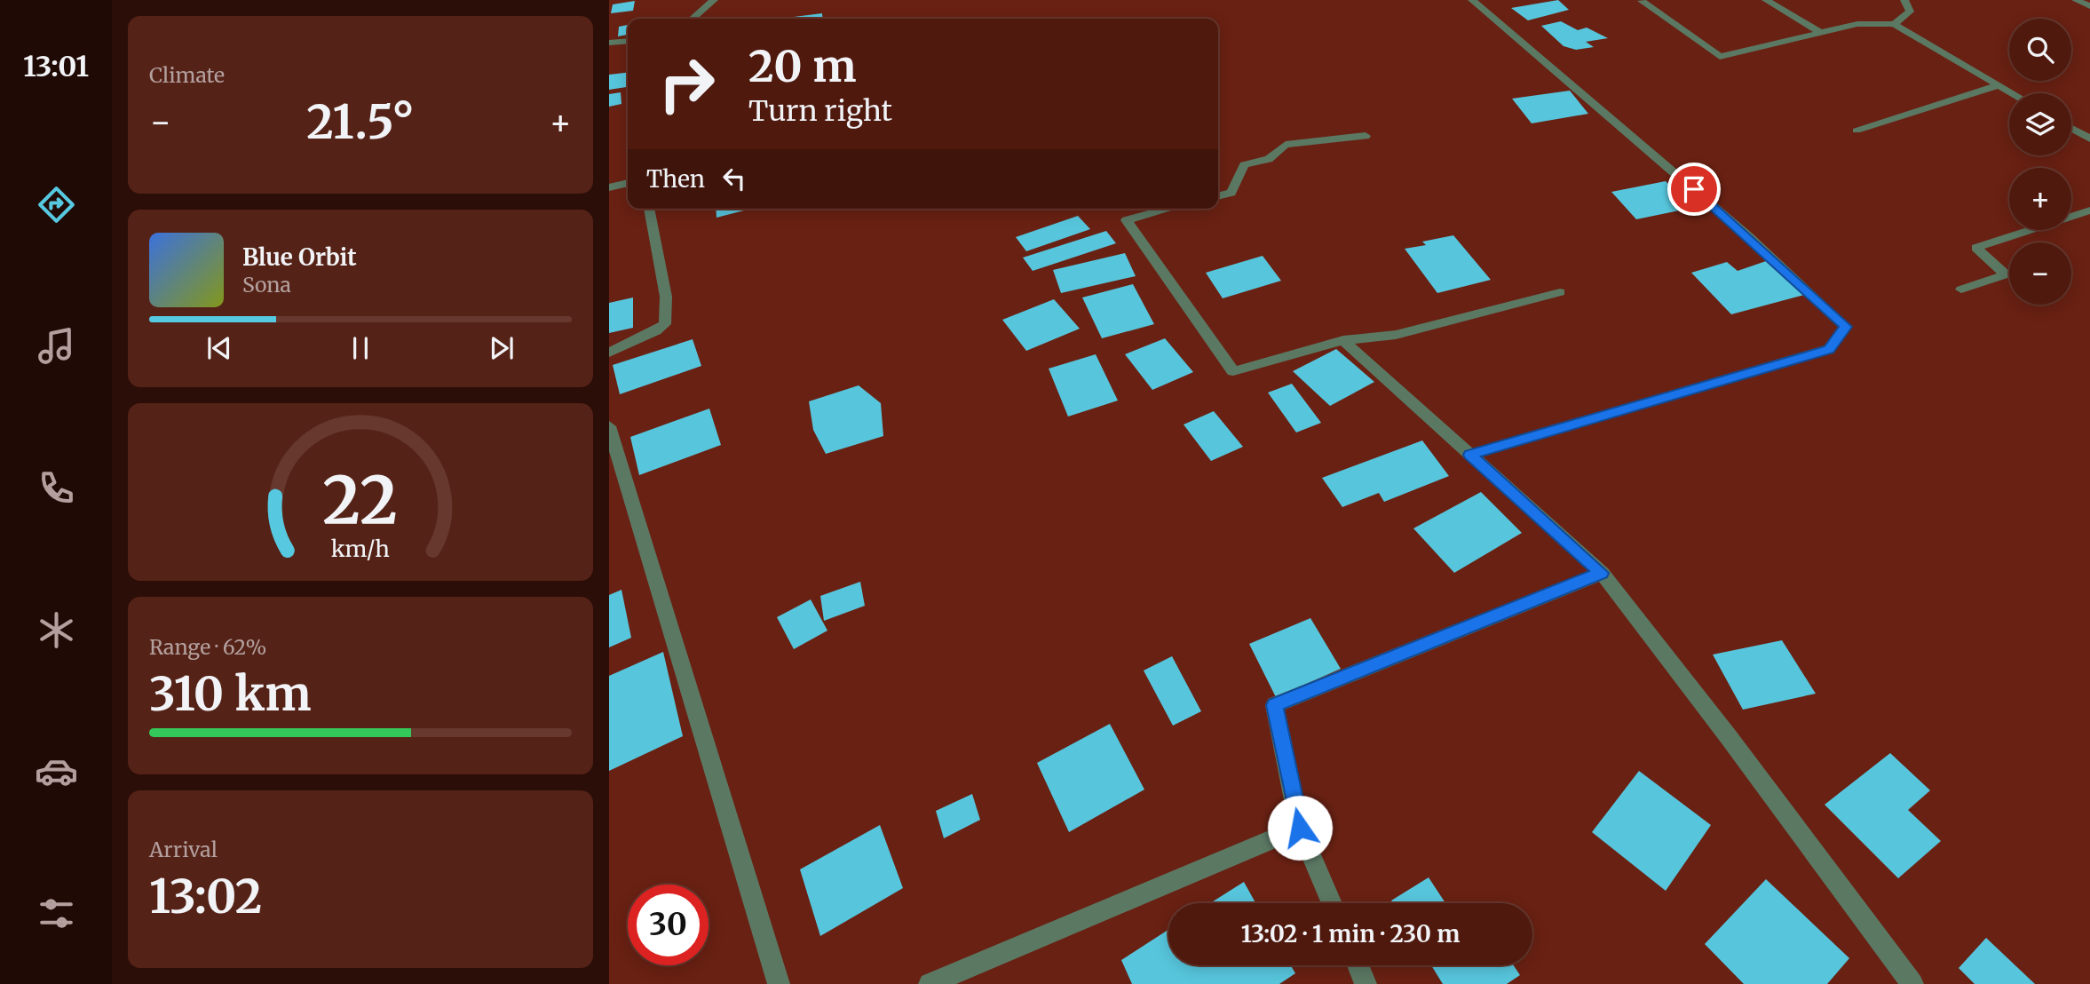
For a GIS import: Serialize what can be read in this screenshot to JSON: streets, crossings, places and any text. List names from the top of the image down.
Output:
{
  "page": {
    "tabs": "13:01",
    "tile": [
      "Climate",
      ["Range · 62%", "310 km"],
      ["Arrival", "13:02"]
    ],
    "map_buttons": ["+", "−"],
    "turn": ["20 m", "Turn right"],
    "heat": ["−", "21.5°", "+"],
    "then": "Then",
    "song": ["Blue Orbit", "Sona"],
    "limit": "30",
    "trip": "13:02 · 1 min · 230 m",
    "gauge": ["22", "km/h"]
  }
}
